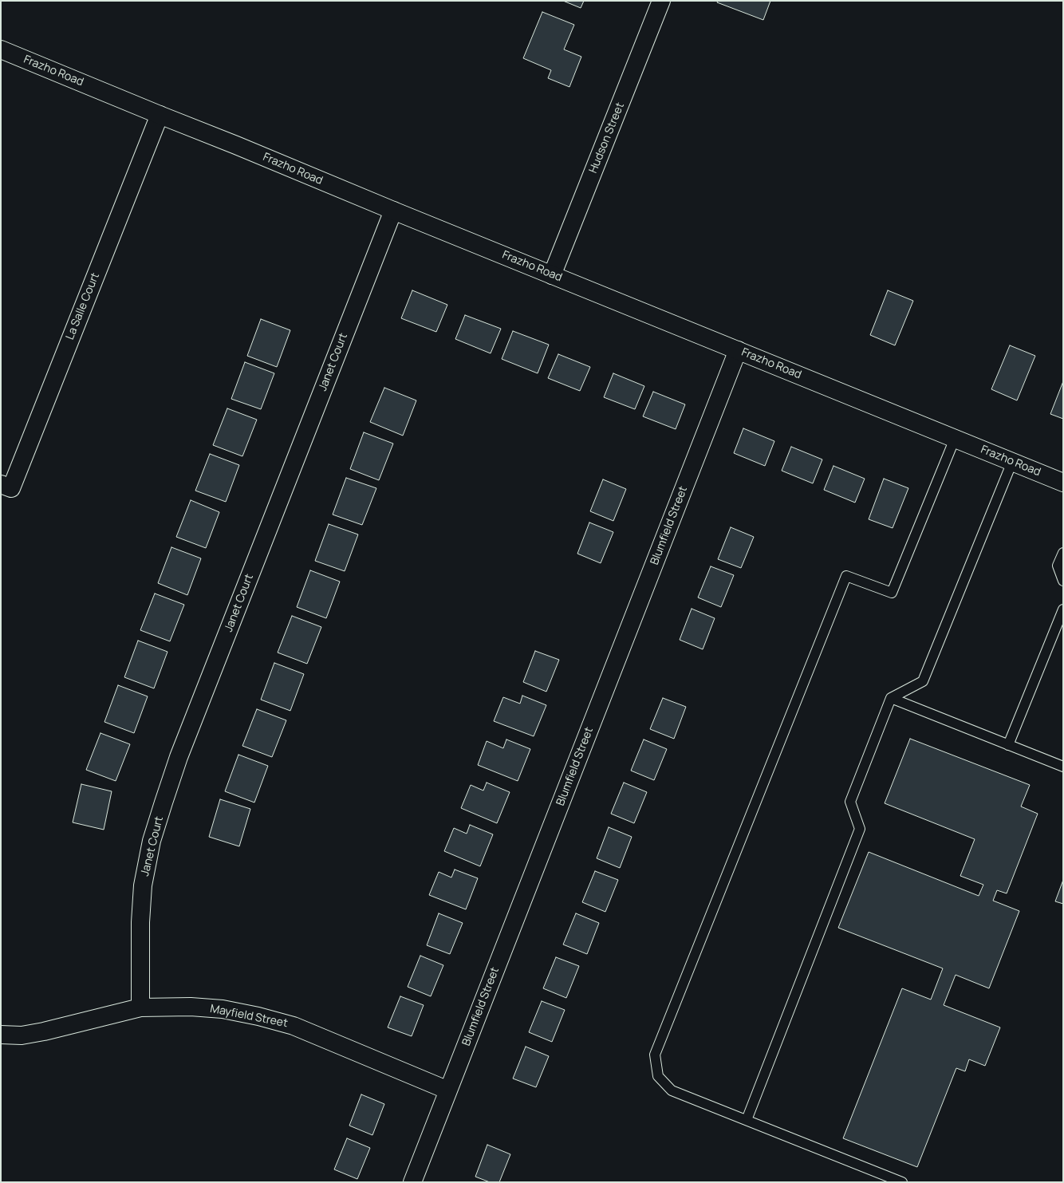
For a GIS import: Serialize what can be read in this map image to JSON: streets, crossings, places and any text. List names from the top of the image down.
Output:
{
  "streets": {
    "street": [
      "Frazho Road",
      "Hudson Street",
      "La Salle Court",
      "Janet Court",
      "Blumfield Street",
      "Mayfield Street"
    ]
  },
  "crossings": [
    ["Frazho Road", "Hudson Street"],
    ["Frazho Road", "La Salle Court"],
    ["Frazho Road", "Janet Court"],
    ["Frazho Road", "Blumfield Street"],
    ["Janet Court", "Mayfield Street"],
    ["Blumfield Street", "Mayfield Street"]
  ]
}
